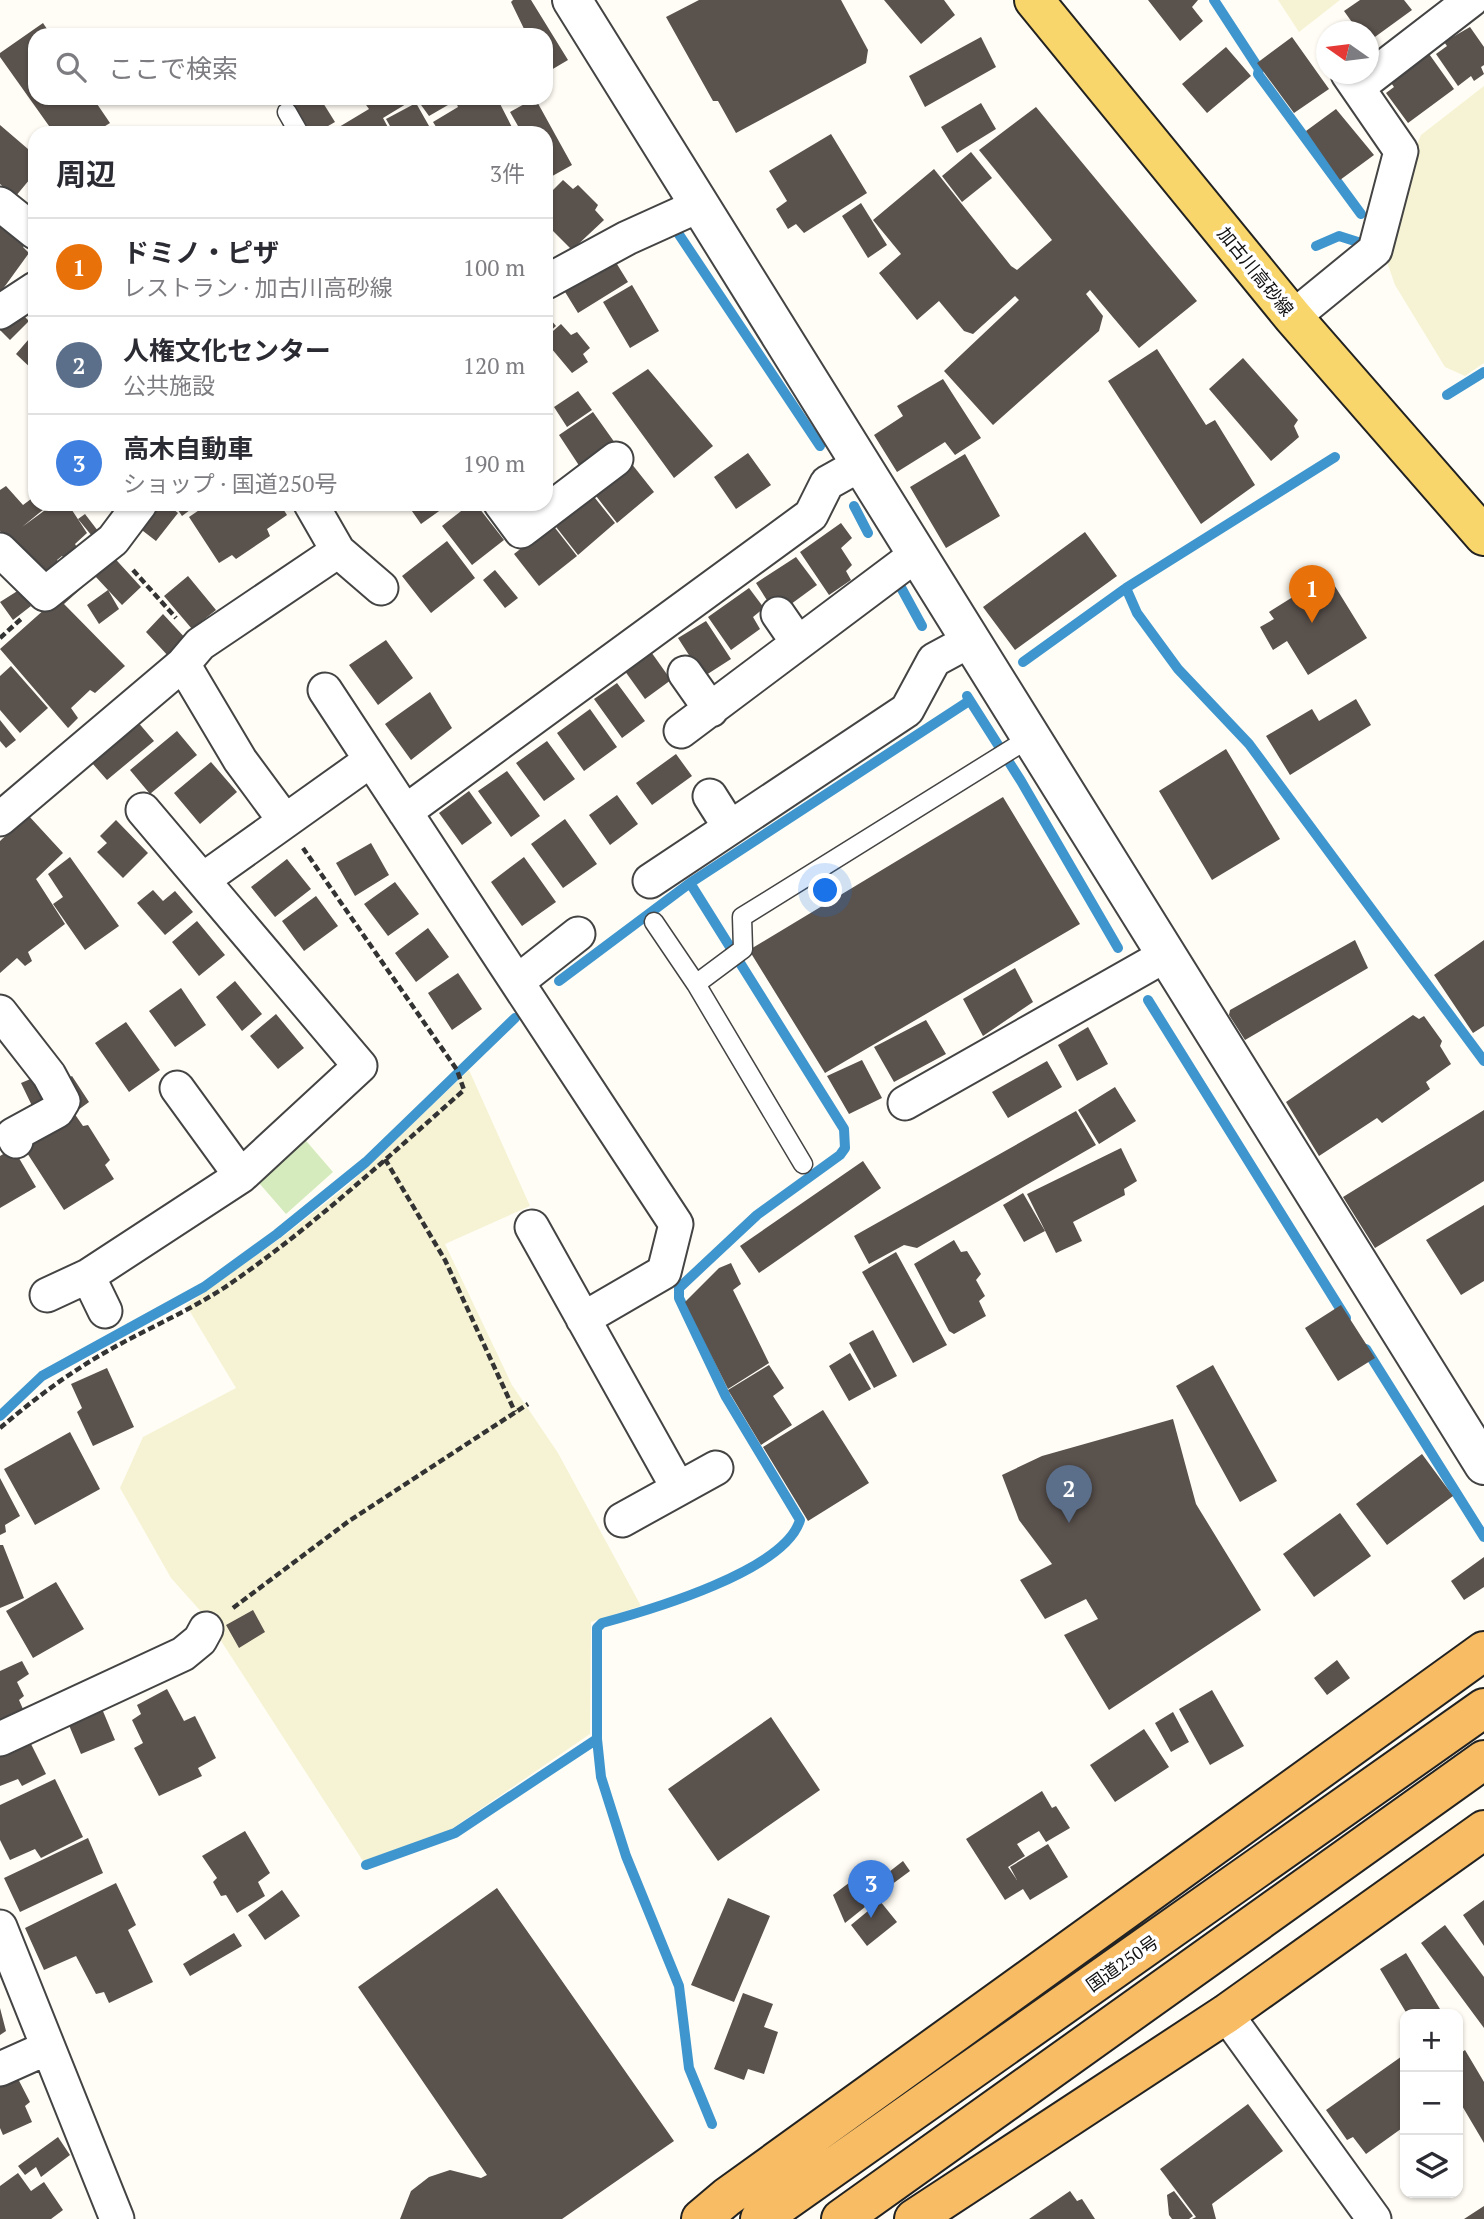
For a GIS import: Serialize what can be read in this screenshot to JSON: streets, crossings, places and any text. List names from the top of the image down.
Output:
{
  "streets": {
    "highway": ["国道250号"],
    "main road": ["加古川高砂線"]
  },
  "north": "left",
  "page": {
    "search": "ここで検索",
    "heading": ["周辺", "3件"],
    "list": [
      {
        "mark": "1",
        "name": "ドミノ・ピザ",
        "note": "レストラン · 加古川高砂線",
        "value": "100 m"
      },
      {
        "mark": "2",
        "name": "人権文化センター",
        "note": "公共施設",
        "value": "120 m"
      },
      {
        "mark": "3",
        "name": "高木自動車",
        "note": "ショップ · 国道250号",
        "value": "190 m"
      }
    ],
    "pins": ["1", "2", "3"],
    "map_buttons": ["+", "−"]
  }
}
